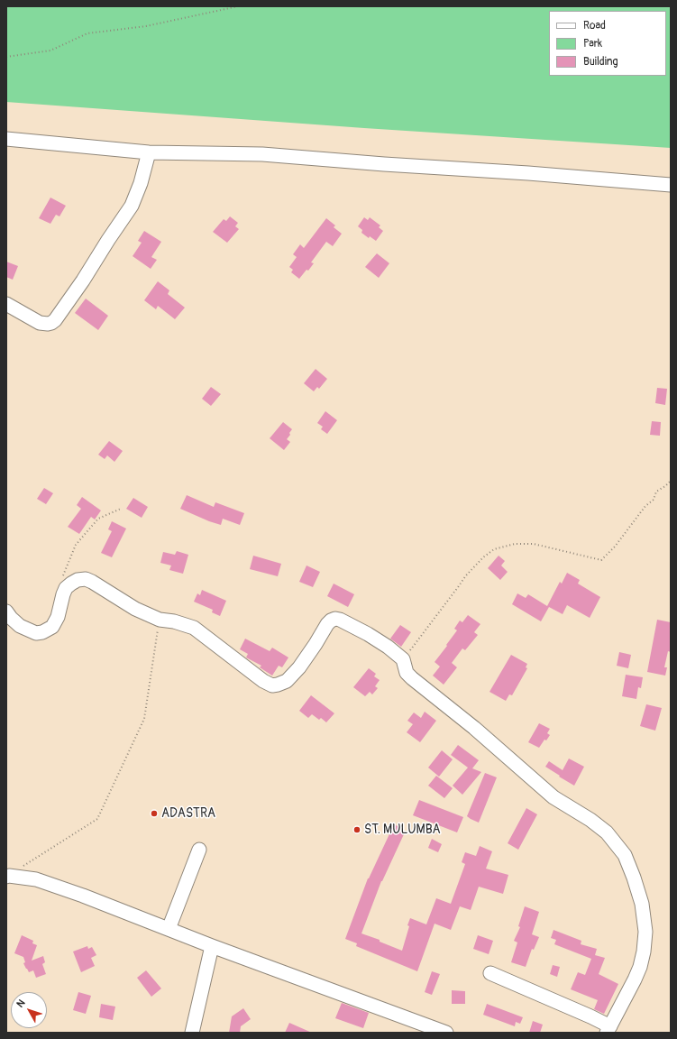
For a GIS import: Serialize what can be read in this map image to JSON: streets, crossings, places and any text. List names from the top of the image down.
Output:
{
  "places": ["ADASTRA", "ST. MULUMBA"],
  "legend": ["Road", "Park", "Building"],
  "north": "top left"
}
